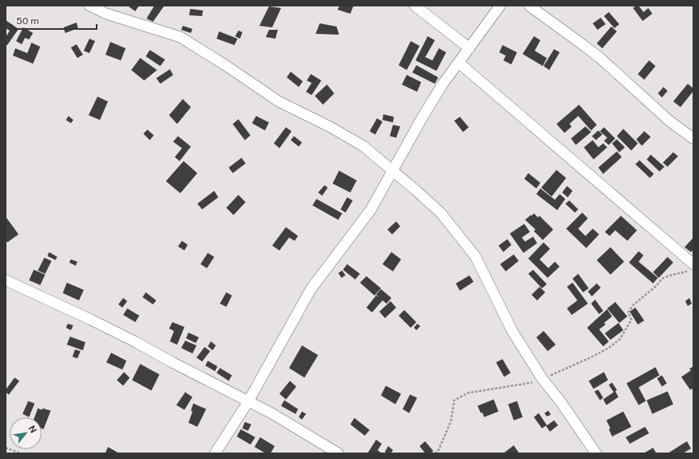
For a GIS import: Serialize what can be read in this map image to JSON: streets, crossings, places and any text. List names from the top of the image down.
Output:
{
  "scale_bar": "50 m",
  "north": "top right"
}
